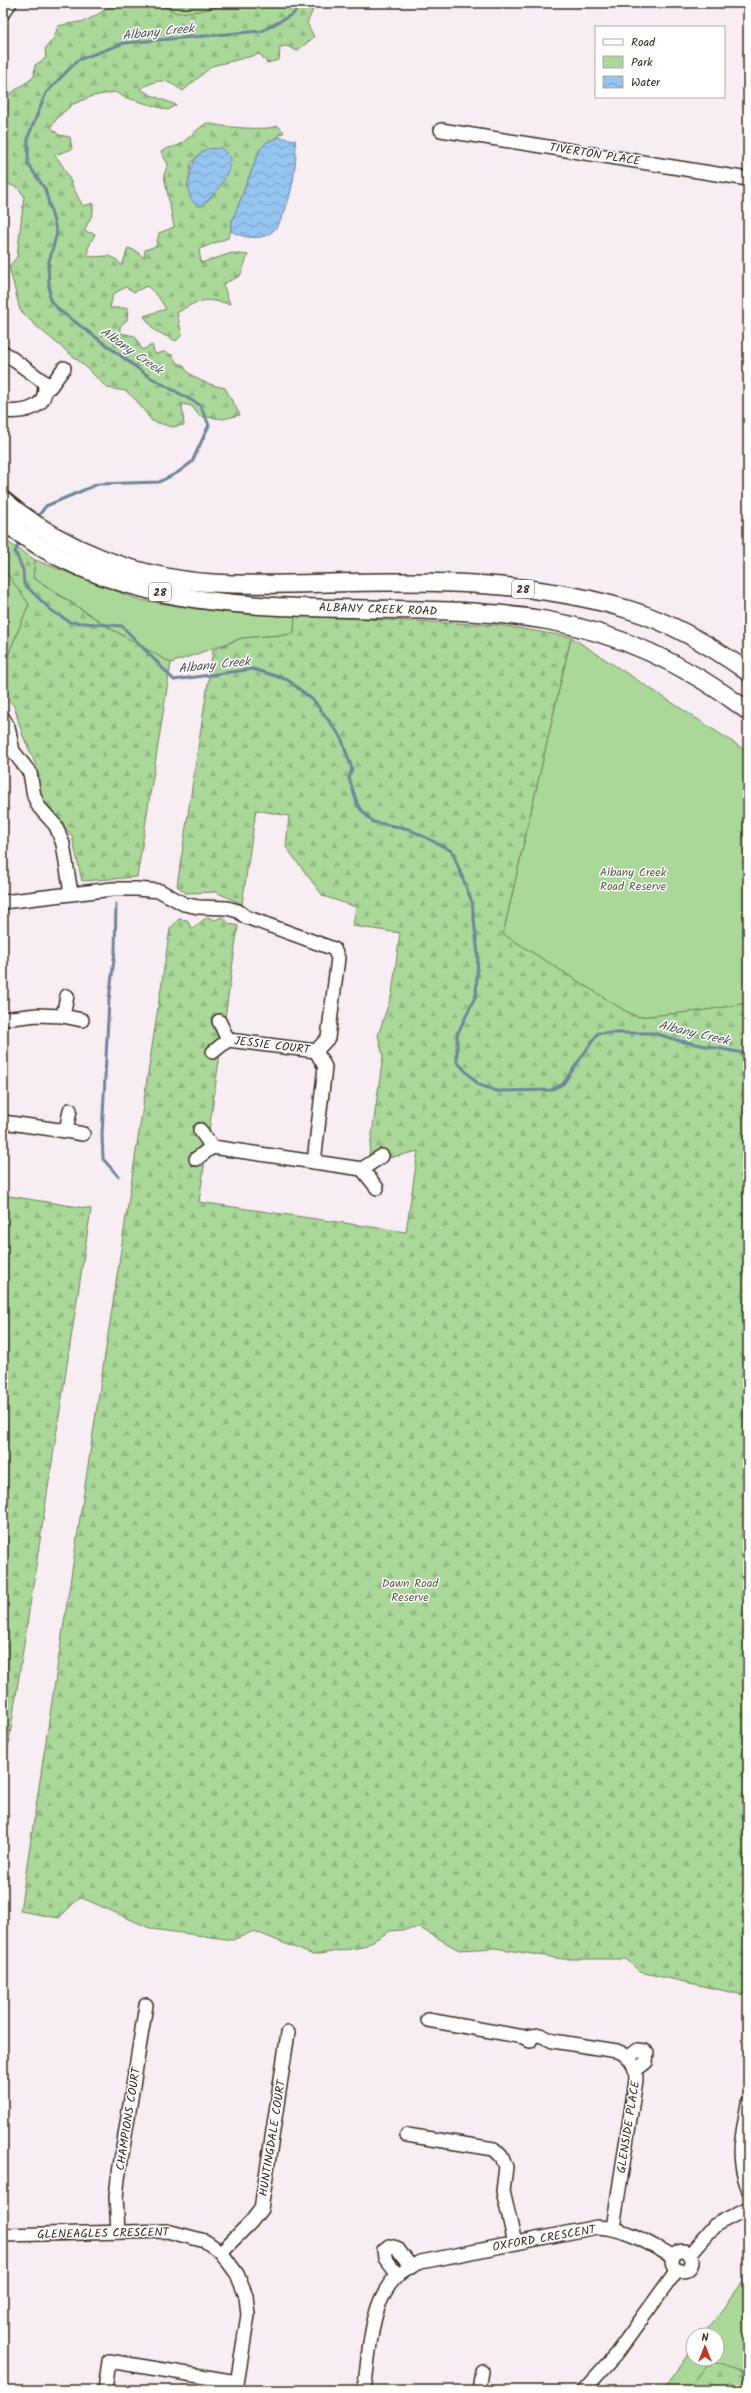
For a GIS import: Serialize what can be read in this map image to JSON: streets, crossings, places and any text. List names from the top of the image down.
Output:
{
  "streets": {
    "main road": ["28", "ALBANY CREEK ROAD"],
    "street": [
      "TIVERTON PLACE",
      "JESSIE COURT",
      "CHAMPIONS COURT",
      "GLENSIDE PLACE",
      "HUNTINGDALE COURT",
      "GLENEAGLES CRESCENT",
      "OXFORD CRESCENT"
    ]
  },
  "crossings": [
    ["CHAMPIONS COURT", "GLENEAGLES CRESCENT"],
    ["GLENSIDE PLACE", "OXFORD CRESCENT"],
    ["HUNTINGDALE COURT", "GLENEAGLES CRESCENT"]
  ],
  "water": ["Albany Creek"],
  "parks": ["Albany Creek Road Reserve", "Dawn Road Reserve"],
  "legend": ["Road", "Park", "Water"],
  "north": "top"
}
